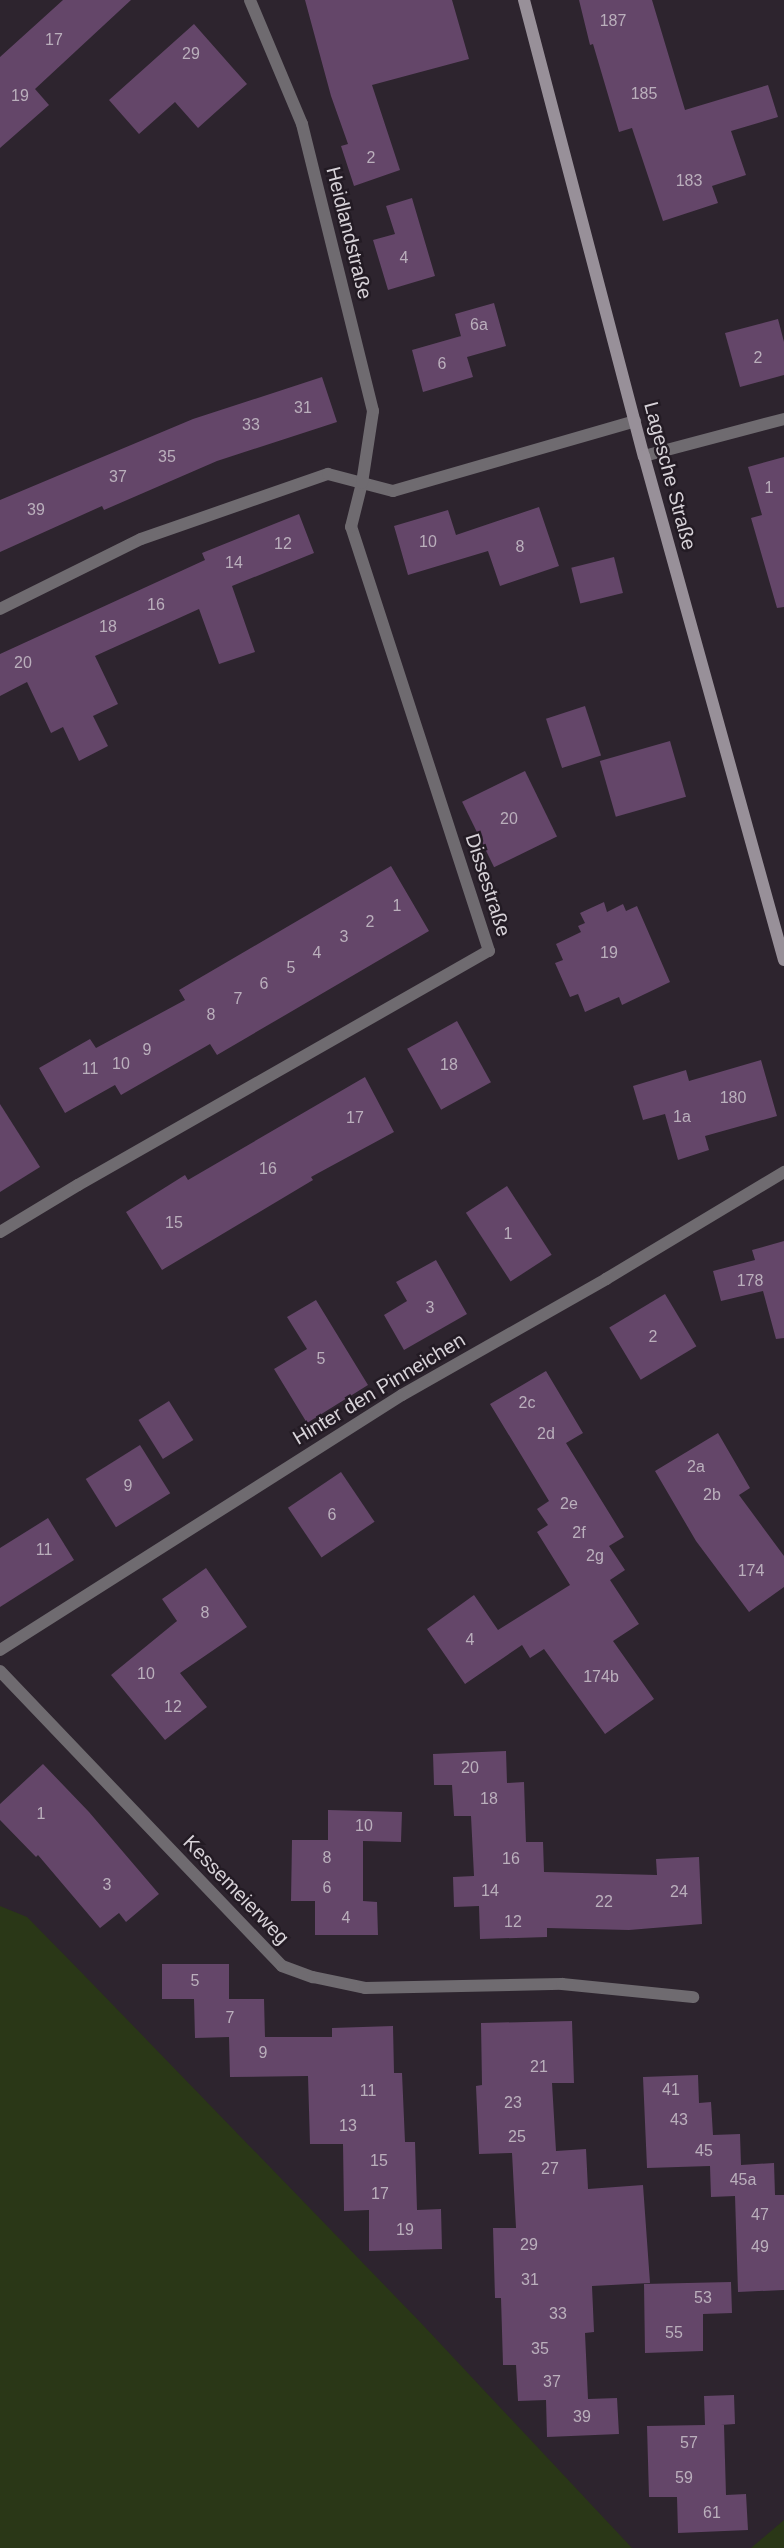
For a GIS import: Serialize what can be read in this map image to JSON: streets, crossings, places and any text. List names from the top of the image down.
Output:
{
  "streets": {
    "street": [
      "Heidlandstraße",
      "Lagesche Straße",
      "Dissestraße",
      "Hinter den Pinneichen",
      "Kessemeierweg"
    ]
  },
  "crossings": [
    ["Heidlandstraße", "Dissestraße"]
  ],
  "house_numbers": [
    "187",
    "17",
    "29",
    "185",
    "19",
    "2",
    "183",
    "4",
    "6a",
    "2",
    "6",
    "31",
    "33",
    "35",
    "37",
    "1",
    "39",
    "10",
    "12",
    "8",
    "14",
    "16",
    "18",
    "20",
    "20",
    "1",
    "2",
    "3",
    "4",
    "19",
    "5",
    "6",
    "7",
    "8",
    "9",
    "10",
    "18",
    "11",
    "180",
    "1a",
    "17",
    "16",
    "15",
    "1",
    "178",
    "3",
    "2",
    "5",
    "2c",
    "2d",
    "2a",
    "9",
    "2b",
    "2e",
    "6",
    "2f",
    "11",
    "2g",
    "174",
    "8",
    "4",
    "10",
    "174b",
    "12",
    "20",
    "18",
    "1",
    "10",
    "8",
    "16",
    "3",
    "6",
    "14",
    "24",
    "22",
    "4",
    "12",
    "5",
    "7",
    "9",
    "21",
    "41",
    "11",
    "23",
    "43",
    "13",
    "25",
    "45",
    "15",
    "27",
    "45a",
    "17",
    "47",
    "19",
    "29",
    "49",
    "31",
    "53",
    "33",
    "55",
    "35",
    "37",
    "39",
    "57",
    "59",
    "61"
  ]
}
